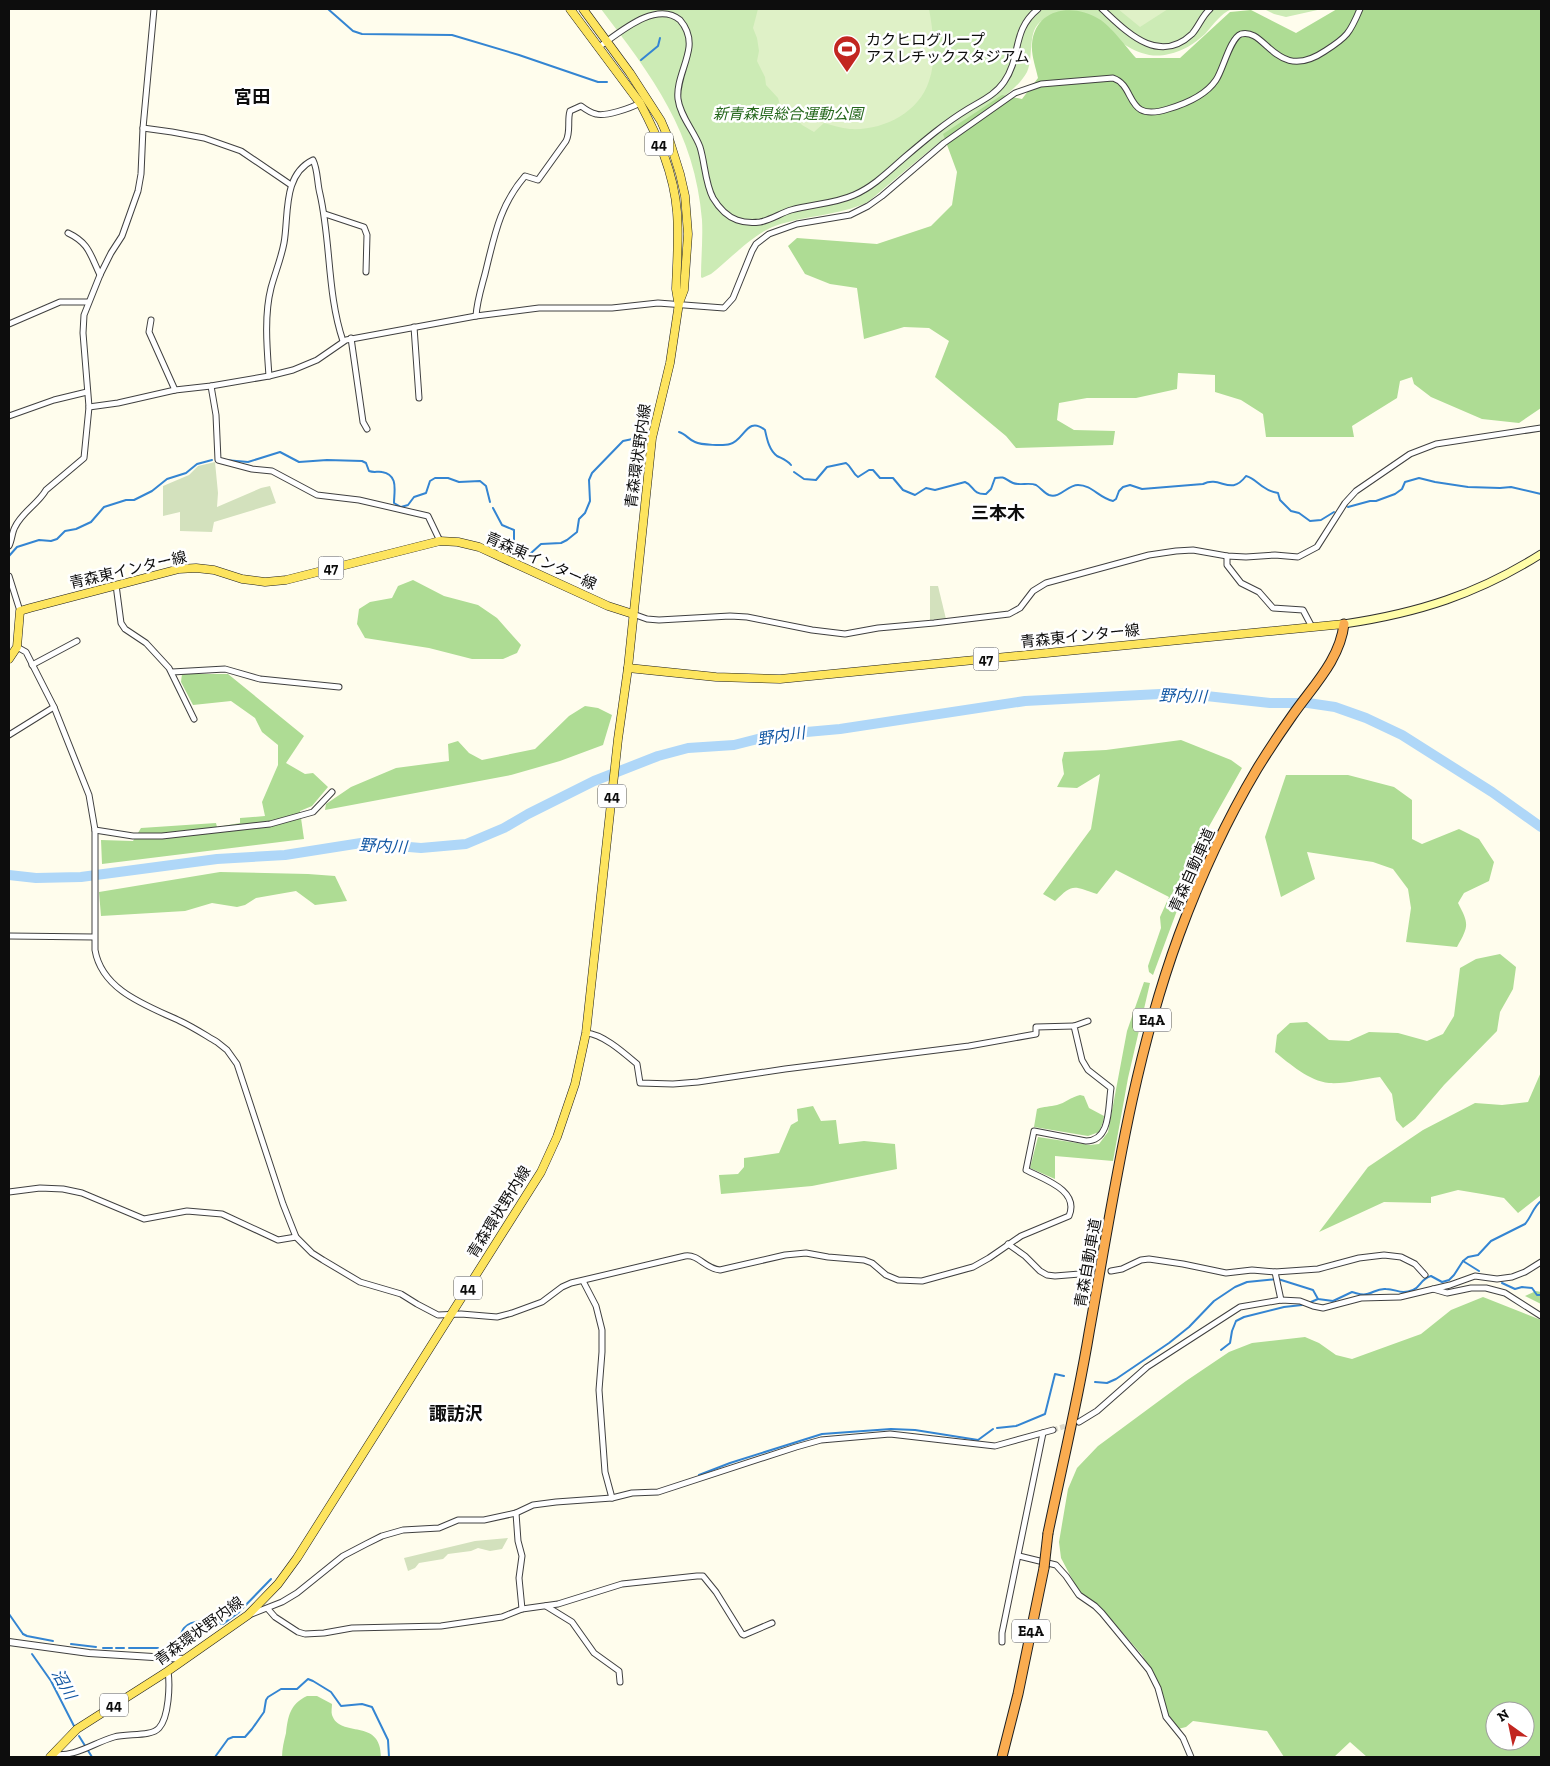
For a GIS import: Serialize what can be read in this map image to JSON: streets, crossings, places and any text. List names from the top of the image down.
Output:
{
  "streets": {
    "highway": ["青森自動車道", "E4A"],
    "main road": [
      "44",
      "青森環状野内線",
      "青森東インター線",
      "47"
    ]
  },
  "crossings": [
    ["44", "青森環状野内線"],
    ["44", "青森東インター線"],
    ["青森環状野内線", "青森東インター線"],
    ["青森東インター線", "青森自動車道"]
  ],
  "districts": ["宮田", "三本木", "諏訪沢"],
  "water": ["野内川", "沼川"],
  "parks": ["新青森県総合運動公園"],
  "places": {
    "sports": ["カクヒログループ アスレチックスタジアム"]
  },
  "north": "top left"
}
